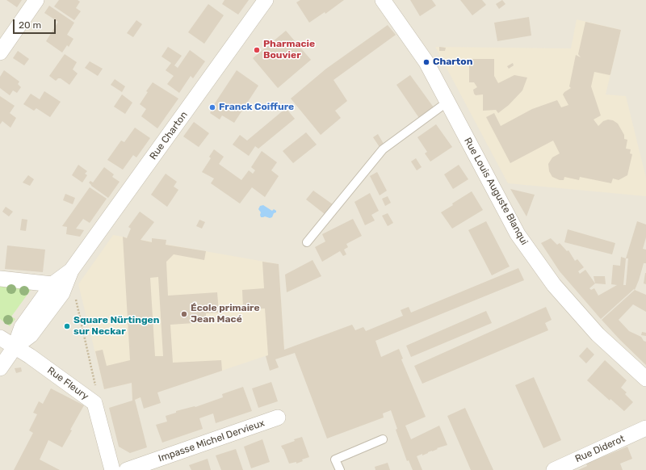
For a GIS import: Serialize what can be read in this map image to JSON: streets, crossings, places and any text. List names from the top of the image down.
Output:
{
  "streets": {
    "street": [
      "Rue Charton",
      "Rue Louis Auguste Blanqui",
      "Rue Fleury",
      "Impasse Michel Dervieux",
      "Rue Diderot"
    ]
  },
  "crossings": [
    ["Rue Charton", "Rue Fleury"]
  ],
  "places": [
    "Pharmacie Bouvier",
    "Charton",
    "Franck Coiffure",
    "École primaire Jean Macé",
    "Square Nürtingen sur Neckar"
  ],
  "scale_bar": "20 m"
}
